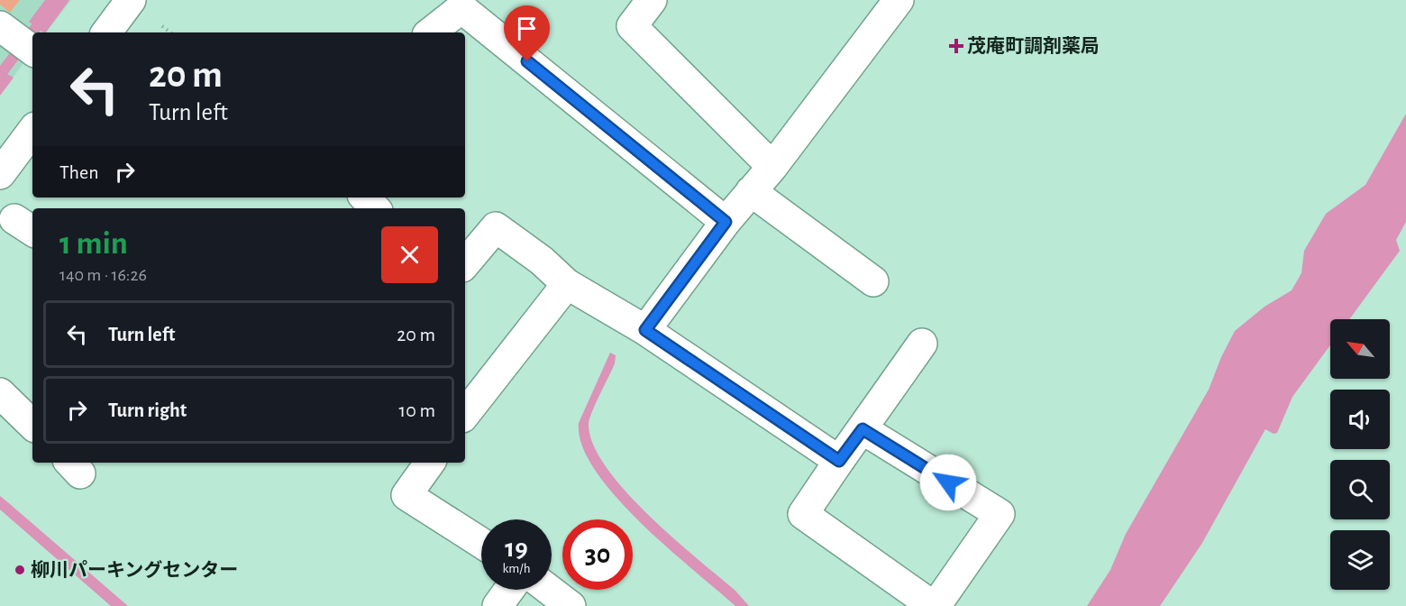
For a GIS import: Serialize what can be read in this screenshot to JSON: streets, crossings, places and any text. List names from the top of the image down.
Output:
{
  "places": {
    "health": ["茂庵町調剤薬局"],
    "other": ["柳川パーキングセンター"]
  },
  "north": "top left",
  "page": {
    "turn": ["20 m", "Turn left"],
    "then": "Then",
    "heading": ["1 min", "140 m · 16:26"],
    "list": [
      {
        "name": "Turn left",
        "value": "20 m"
      },
      {
        "name": "Turn right",
        "value": "10 m"
      }
    ],
    "speed": "19 km/h",
    "limit": "30"
  }
}
